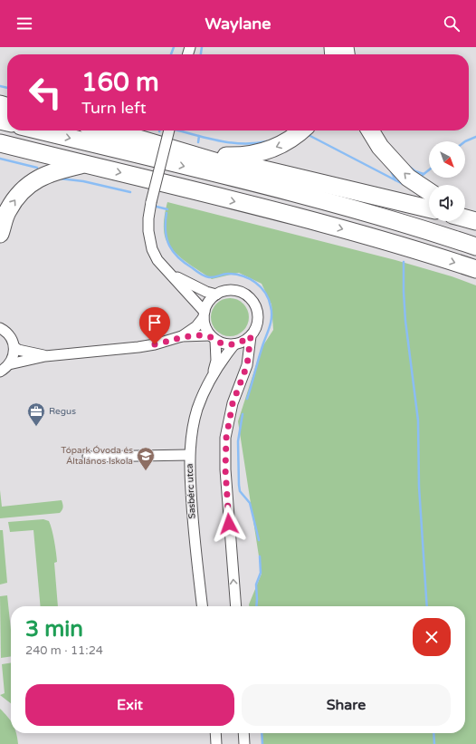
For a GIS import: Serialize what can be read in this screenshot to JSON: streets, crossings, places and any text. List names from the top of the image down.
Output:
{
  "streets": {
    "street": ["Sasbérc utca"]
  },
  "places": {
    "office": ["Regus"],
    "school or university": ["Tópark Óvoda és Általános Iskola"]
  },
  "north": "bottom right",
  "page": {
    "header": "Waylane",
    "turn": ["160 m", "Turn left"],
    "heading": ["3 min", "240 m · 11:24"],
    "buttons": ["Exit", "Share"]
  }
}
